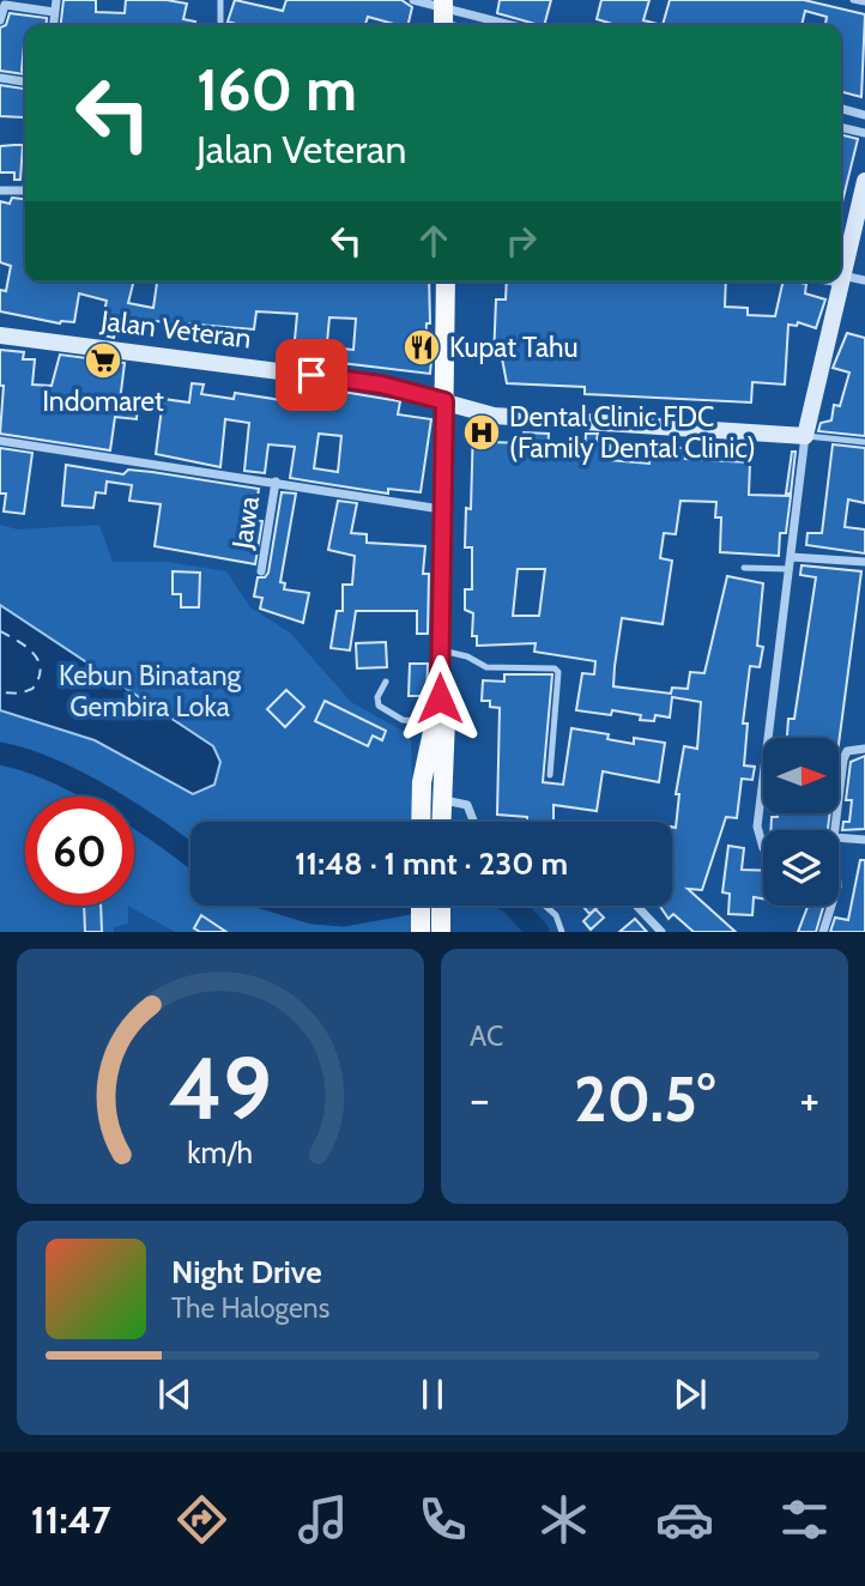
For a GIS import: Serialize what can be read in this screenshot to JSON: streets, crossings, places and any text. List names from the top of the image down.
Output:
{
  "streets": {
    "main road": ["Jalan Veteran"],
    "street": ["Jawa"]
  },
  "parks": ["Kebun Binatang Gembira Loka"],
  "places": {
    "restaurant": ["Kupat Tahu"],
    "supermarket": ["Indomaret"],
    "hospital": ["Dental Clinic FDC (Family Dental Clinic)"]
  },
  "north": "right",
  "page": {
    "turn": ["160 m", "Jalan Veteran"],
    "limit": "60",
    "trip": "11:48 · 1 mnt · 230 m",
    "tile": "AC",
    "heat": ["−", "20.5°", "+"],
    "song": ["Night Drive", "The Halogens"],
    "tabs": "11:47",
    "gauge": ["49", "km/h"]
  }
}
